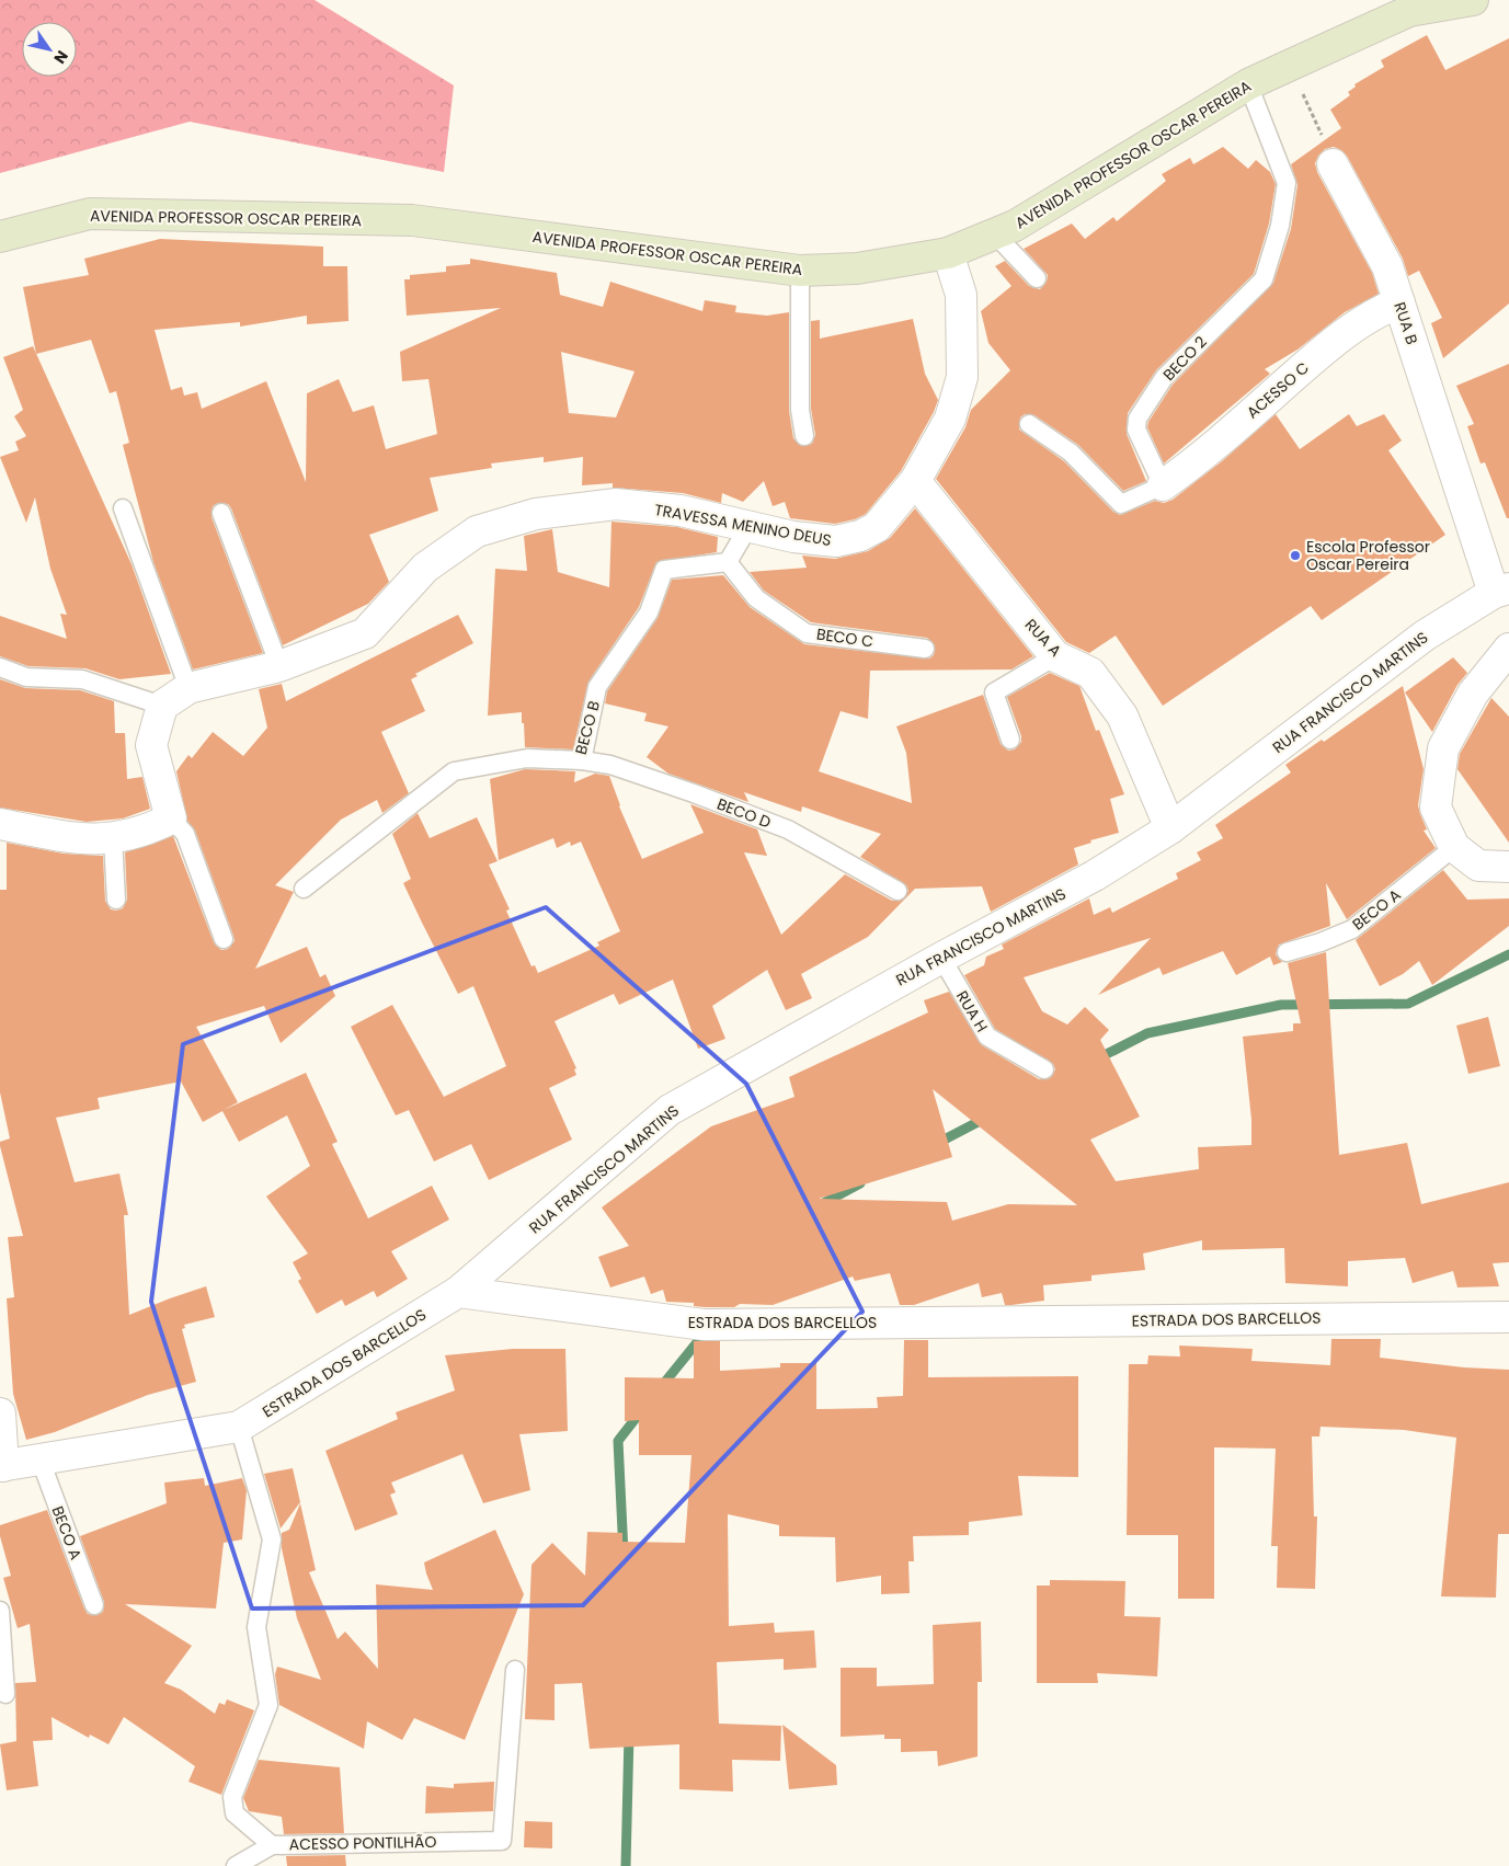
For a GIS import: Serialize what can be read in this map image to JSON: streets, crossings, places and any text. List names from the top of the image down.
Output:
{
  "streets": {
    "main road": ["AVENIDA PROFESSOR OSCAR PEREIRA"],
    "street": [
      "RUA B",
      "ACESSO C",
      "TRAVESSA MENINO DEUS",
      "RUA A",
      "RUA FRANCISCO MARTINS",
      "ESTRADA DOS BARCELLOS"
    ],
    "lane": [
      "BECO 2",
      "BECO C",
      "BECO B",
      "BECO D",
      "BECO A",
      "RUA H",
      "ACESSO PONTILHÃO"
    ]
  },
  "crossings": [
    ["AVENIDA PROFESSOR OSCAR PEREIRA", "BECO 2"],
    ["AVENIDA PROFESSOR OSCAR PEREIRA", "TRAVESSA MENINO DEUS"],
    ["RUA B", "ACESSO C"],
    ["RUA B", "RUA FRANCISCO MARTINS"],
    ["BECO 2", "ACESSO C"],
    ["TRAVESSA MENINO DEUS", "RUA A"],
    ["BECO C", "BECO B"],
    ["RUA A", "RUA FRANCISCO MARTINS"],
    ["RUA FRANCISCO MARTINS", "RUA H"],
    ["RUA FRANCISCO MARTINS", "ESTRADA DOS BARCELLOS"],
    ["BECO B", "BECO D"],
    ["BECO A", "ESTRADA DOS BARCELLOS"],
    ["ESTRADA DOS BARCELLOS", "ACESSO PONTILHÃO"]
  ],
  "places": ["Escola Professor Oscar Pereira"],
  "north": "bottom right"
}
